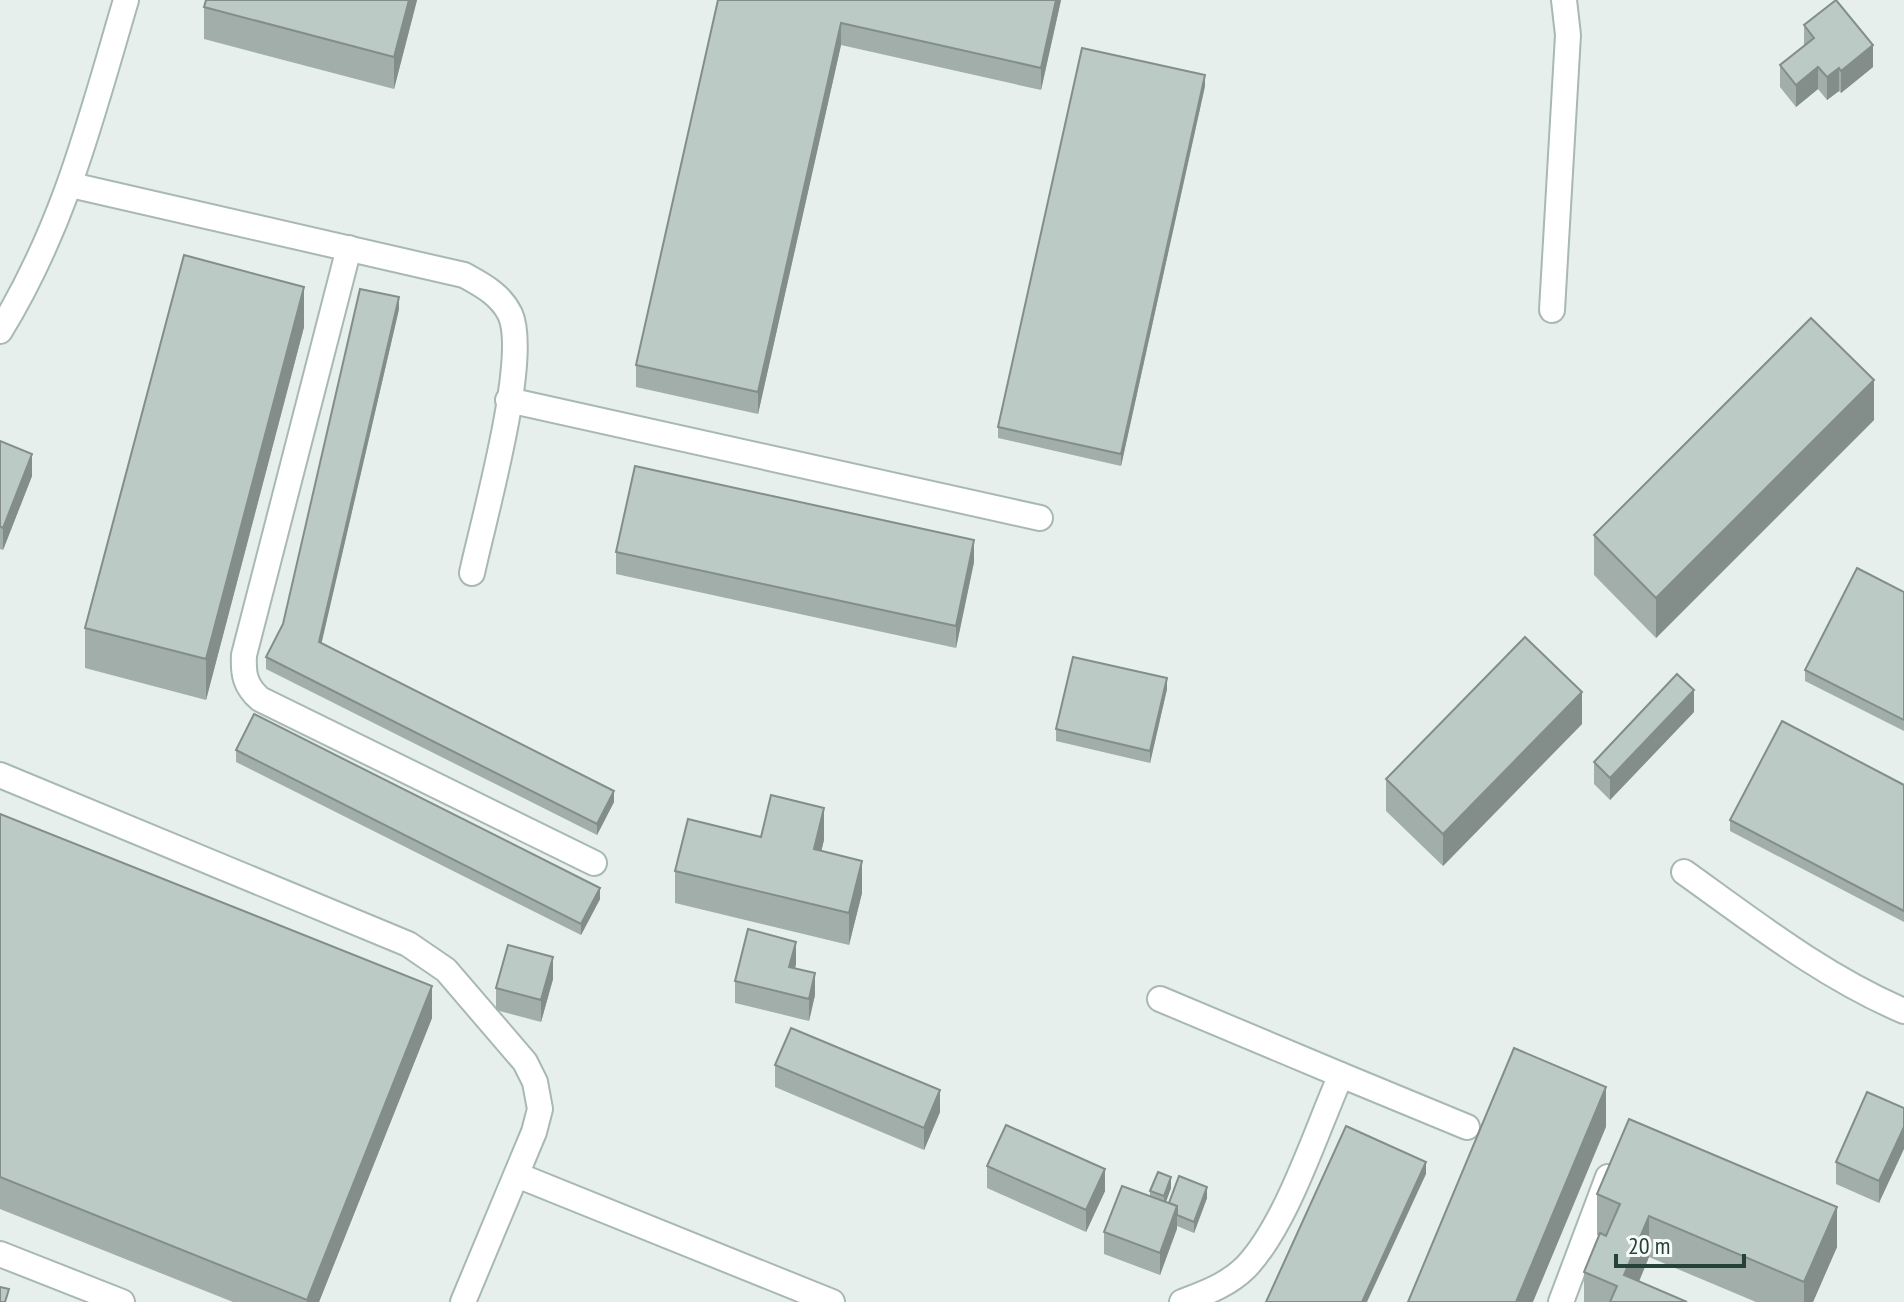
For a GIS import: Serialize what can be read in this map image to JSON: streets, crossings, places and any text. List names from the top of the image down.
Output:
{
  "scale_bar": "20 m"
}
